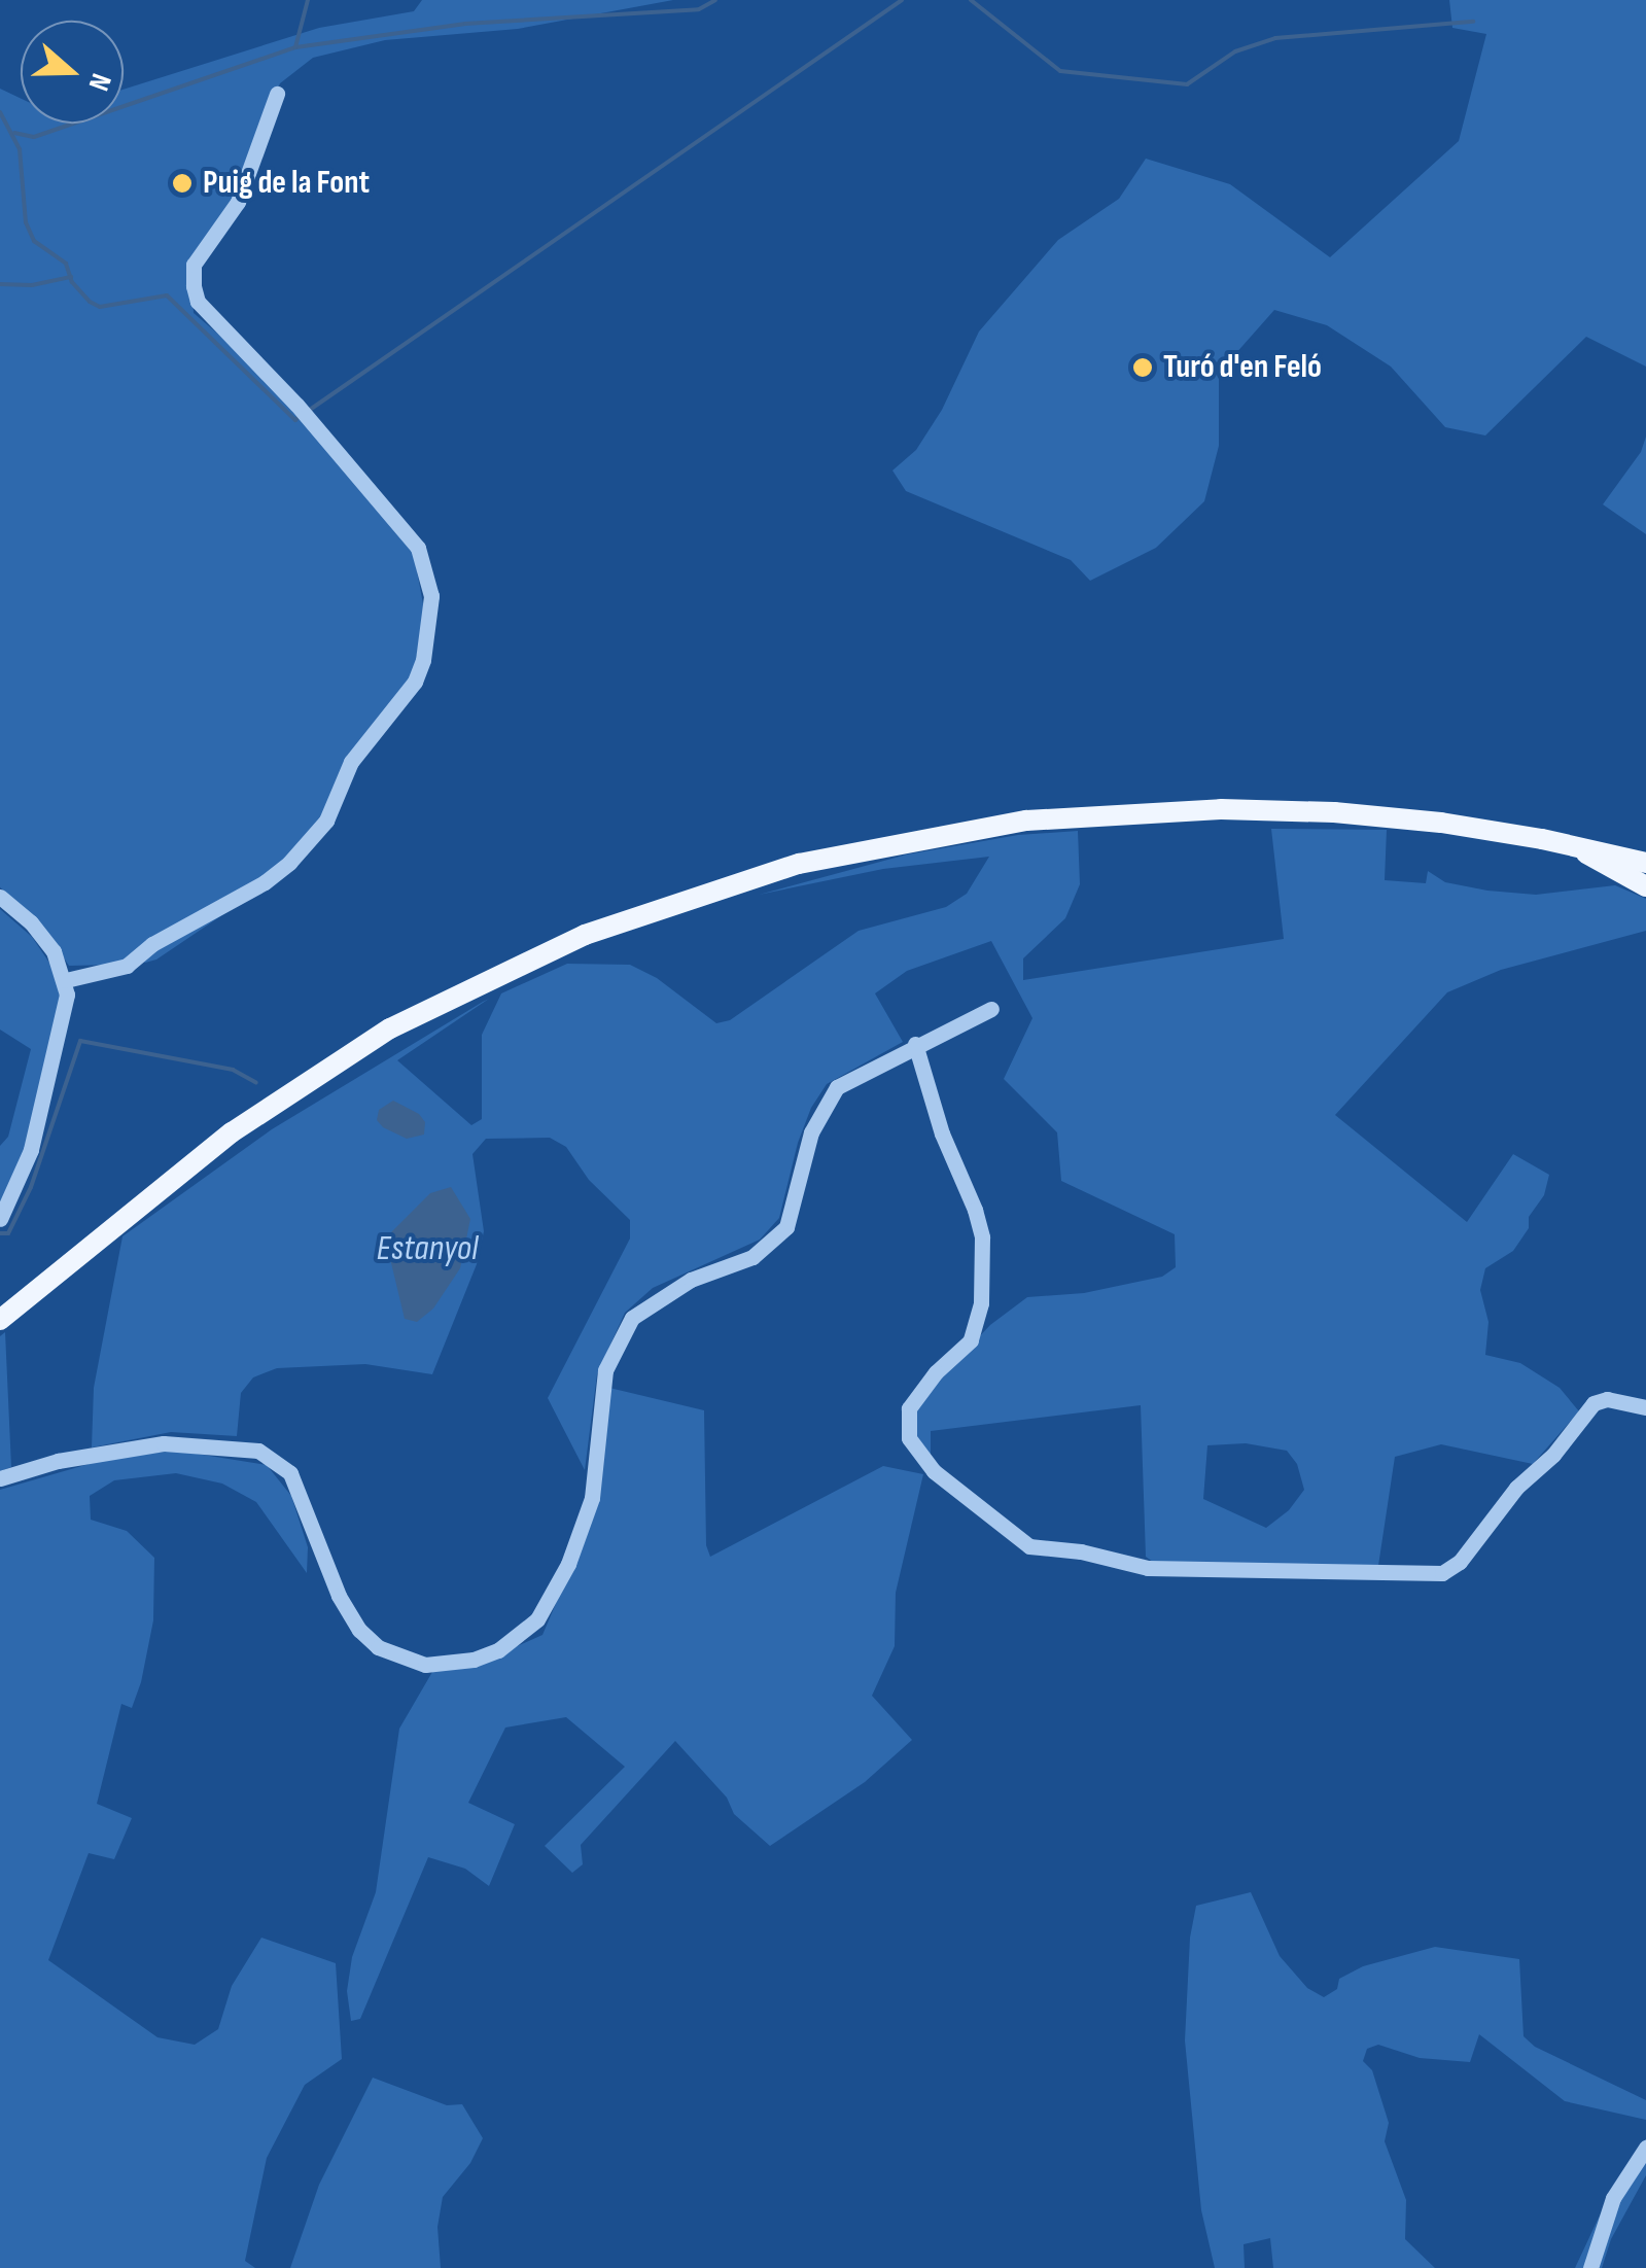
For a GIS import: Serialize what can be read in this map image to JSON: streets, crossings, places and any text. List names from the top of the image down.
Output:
{
  "water": ["Estanyol"],
  "places": ["Puig de la Font", "Turó d'en Feló"],
  "north": "right"
}
